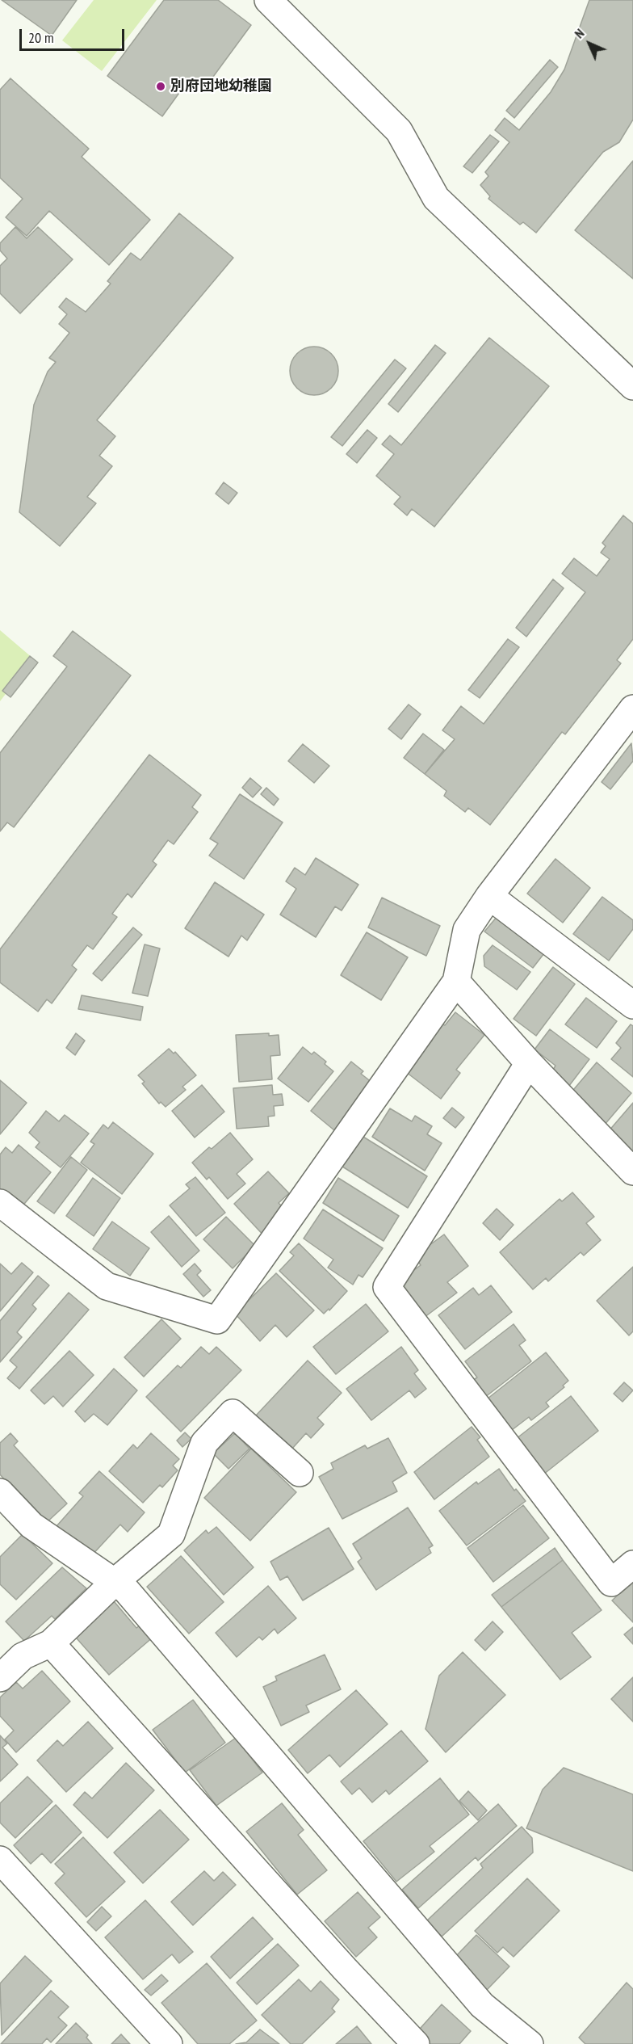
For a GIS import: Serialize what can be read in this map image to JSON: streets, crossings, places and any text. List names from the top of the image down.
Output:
{
  "places": ["別府団地幼稚園"],
  "scale_bar": "20 m",
  "north": "top left"
}
